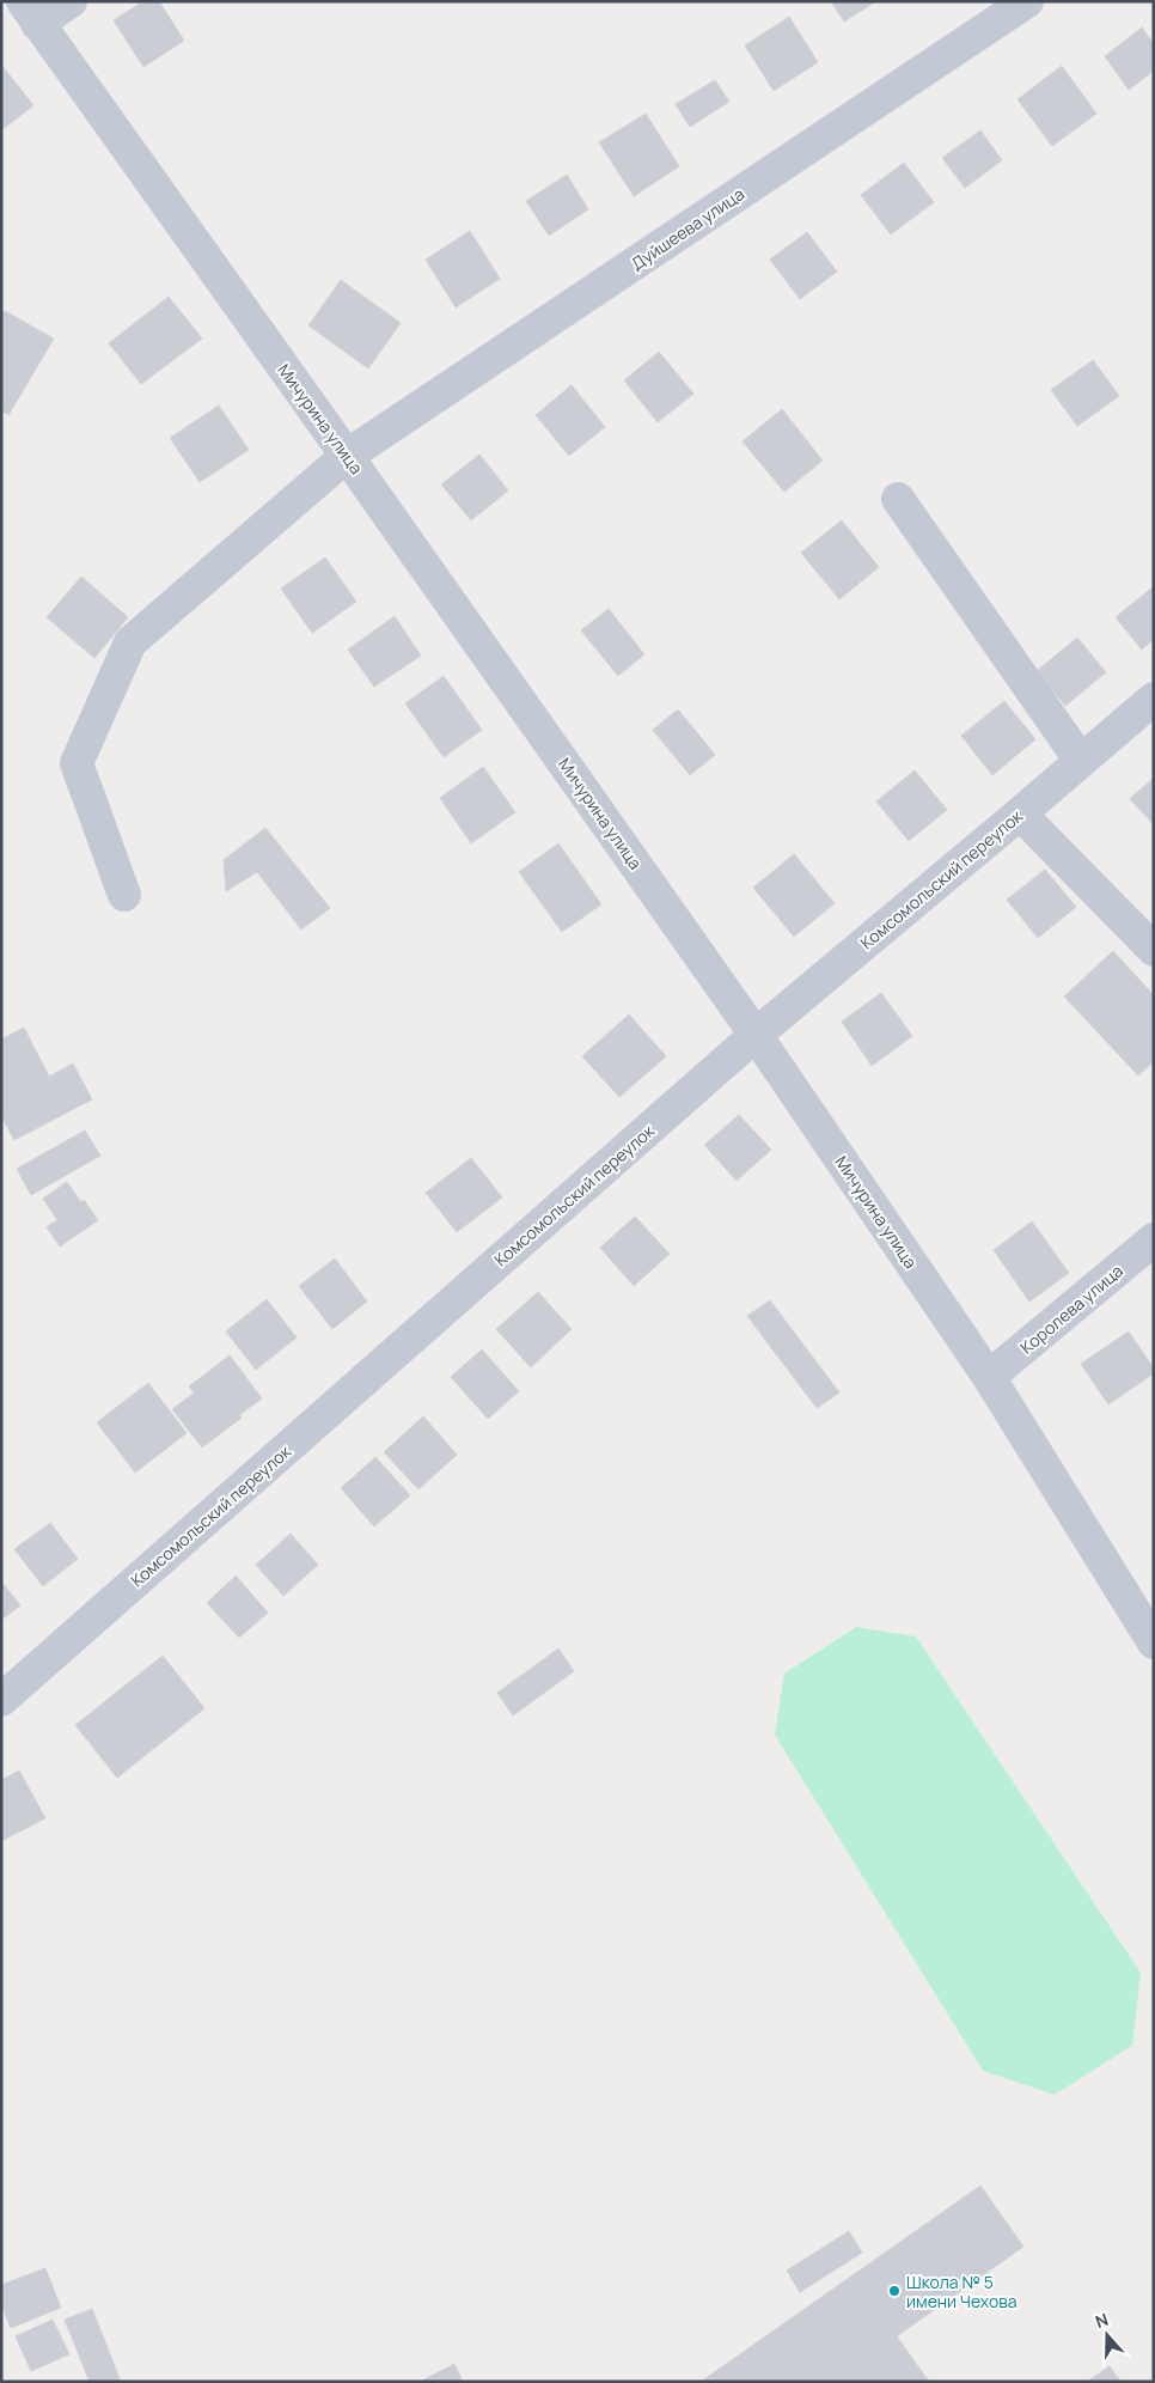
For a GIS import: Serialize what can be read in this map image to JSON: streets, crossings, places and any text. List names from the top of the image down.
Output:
{
  "streets": {
    "street": [
      "Дуйшеева улица",
      "Мичурина улица",
      "Комсомольский переулок",
      "Королева улица"
    ]
  },
  "crossings": [
    ["Дуйшеева улица", "Мичурина улица"],
    ["Мичурина улица", "Комсомольский переулок"],
    ["Мичурина улица", "Королева улица"]
  ],
  "places": ["Школа № 5 имени Чехова"],
  "north": "top"
}
